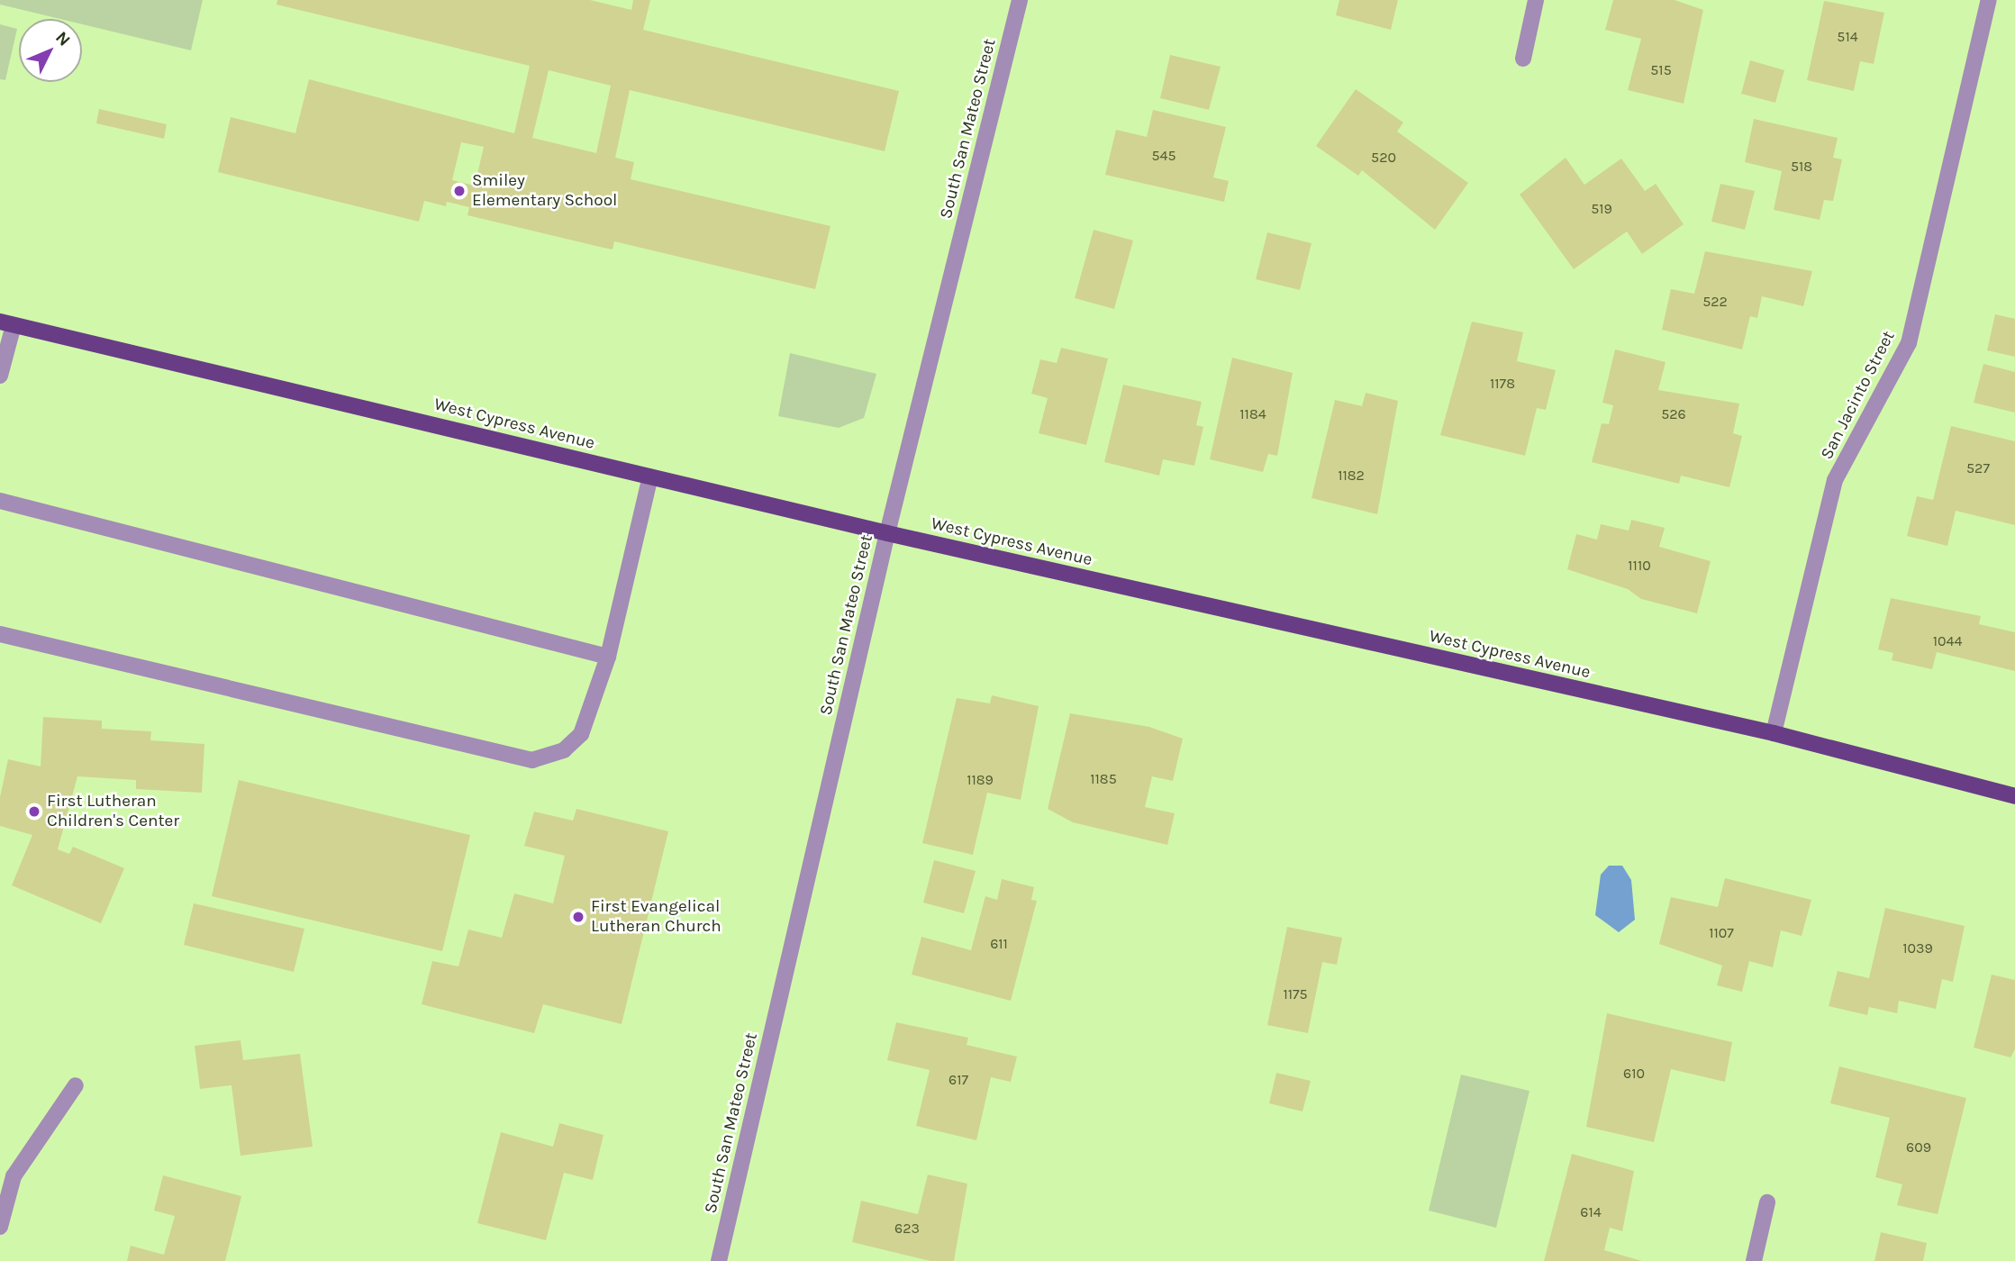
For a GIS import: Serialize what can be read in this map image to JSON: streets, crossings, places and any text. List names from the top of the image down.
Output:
{
  "streets": {
    "main road": ["West Cypress Avenue"],
    "street": ["South San Mateo Street", "San Jacinto Street"]
  },
  "crossings": [
    ["South San Mateo Street", "West Cypress Avenue"],
    ["San Jacinto Street", "West Cypress Avenue"]
  ],
  "places": ["Smiley Elementary School", "First Lutheran Children's Center", "First Evangelical Lutheran Church"],
  "house_numbers": [
    "514",
    "515",
    "545",
    "520",
    "518",
    "519",
    "522",
    "1178",
    "1184",
    "526",
    "527",
    "1182",
    "1110",
    "1044",
    "1185",
    "1189",
    "1107",
    "611",
    "1039",
    "1175",
    "610",
    "617",
    "609",
    "614",
    "623"
  ],
  "north": "top right"
}
